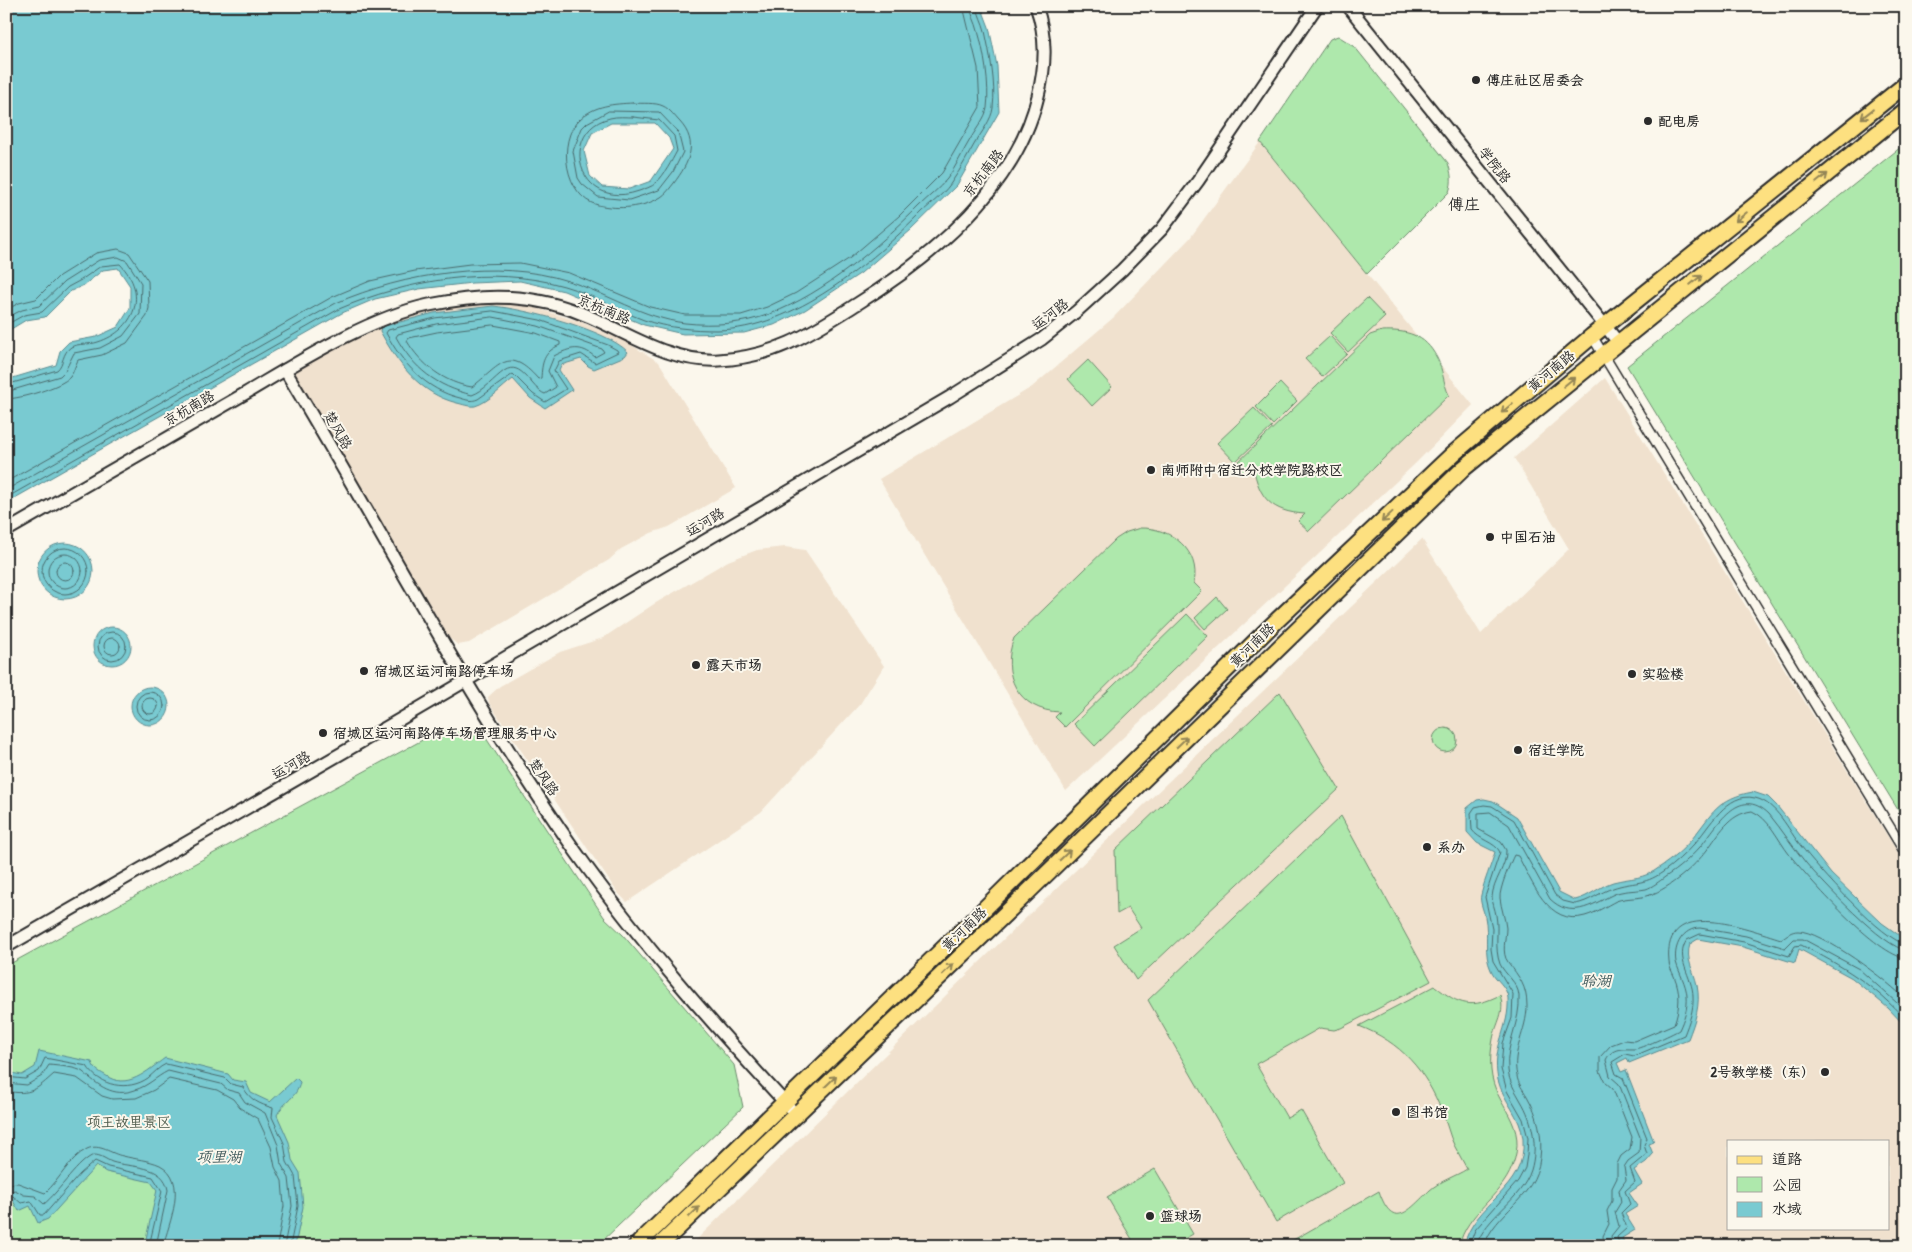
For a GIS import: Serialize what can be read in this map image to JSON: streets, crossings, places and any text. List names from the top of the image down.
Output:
{
  "streets": {
    "main road": ["黄河南路"],
    "street": [
      "学院路",
      "京杭南路",
      "运河路",
      "楚风路"
    ]
  },
  "crossings": [
    ["学院路", "黄河南路"],
    ["京杭南路", "楚风路"],
    ["运河路", "楚风路"],
    ["黄河南路", "楚风路"]
  ],
  "districts": ["傅庄"],
  "water": ["聆湖", "项里湖"],
  "parks": ["项王故里景区"],
  "places": [
    "傅庄社区居委会",
    "配电房",
    "南师附中宿迁分校学院路校区",
    "中国石油",
    "露天市场",
    "宿城区运河南路停车场",
    "实验楼",
    "宿城区运河南路停车场管理服务中心",
    "宿迁学院",
    "系办",
    "2号教学楼（东）",
    "图书馆",
    "篮球场"
  ],
  "legend": ["道路", "公园", "水域"]
}
